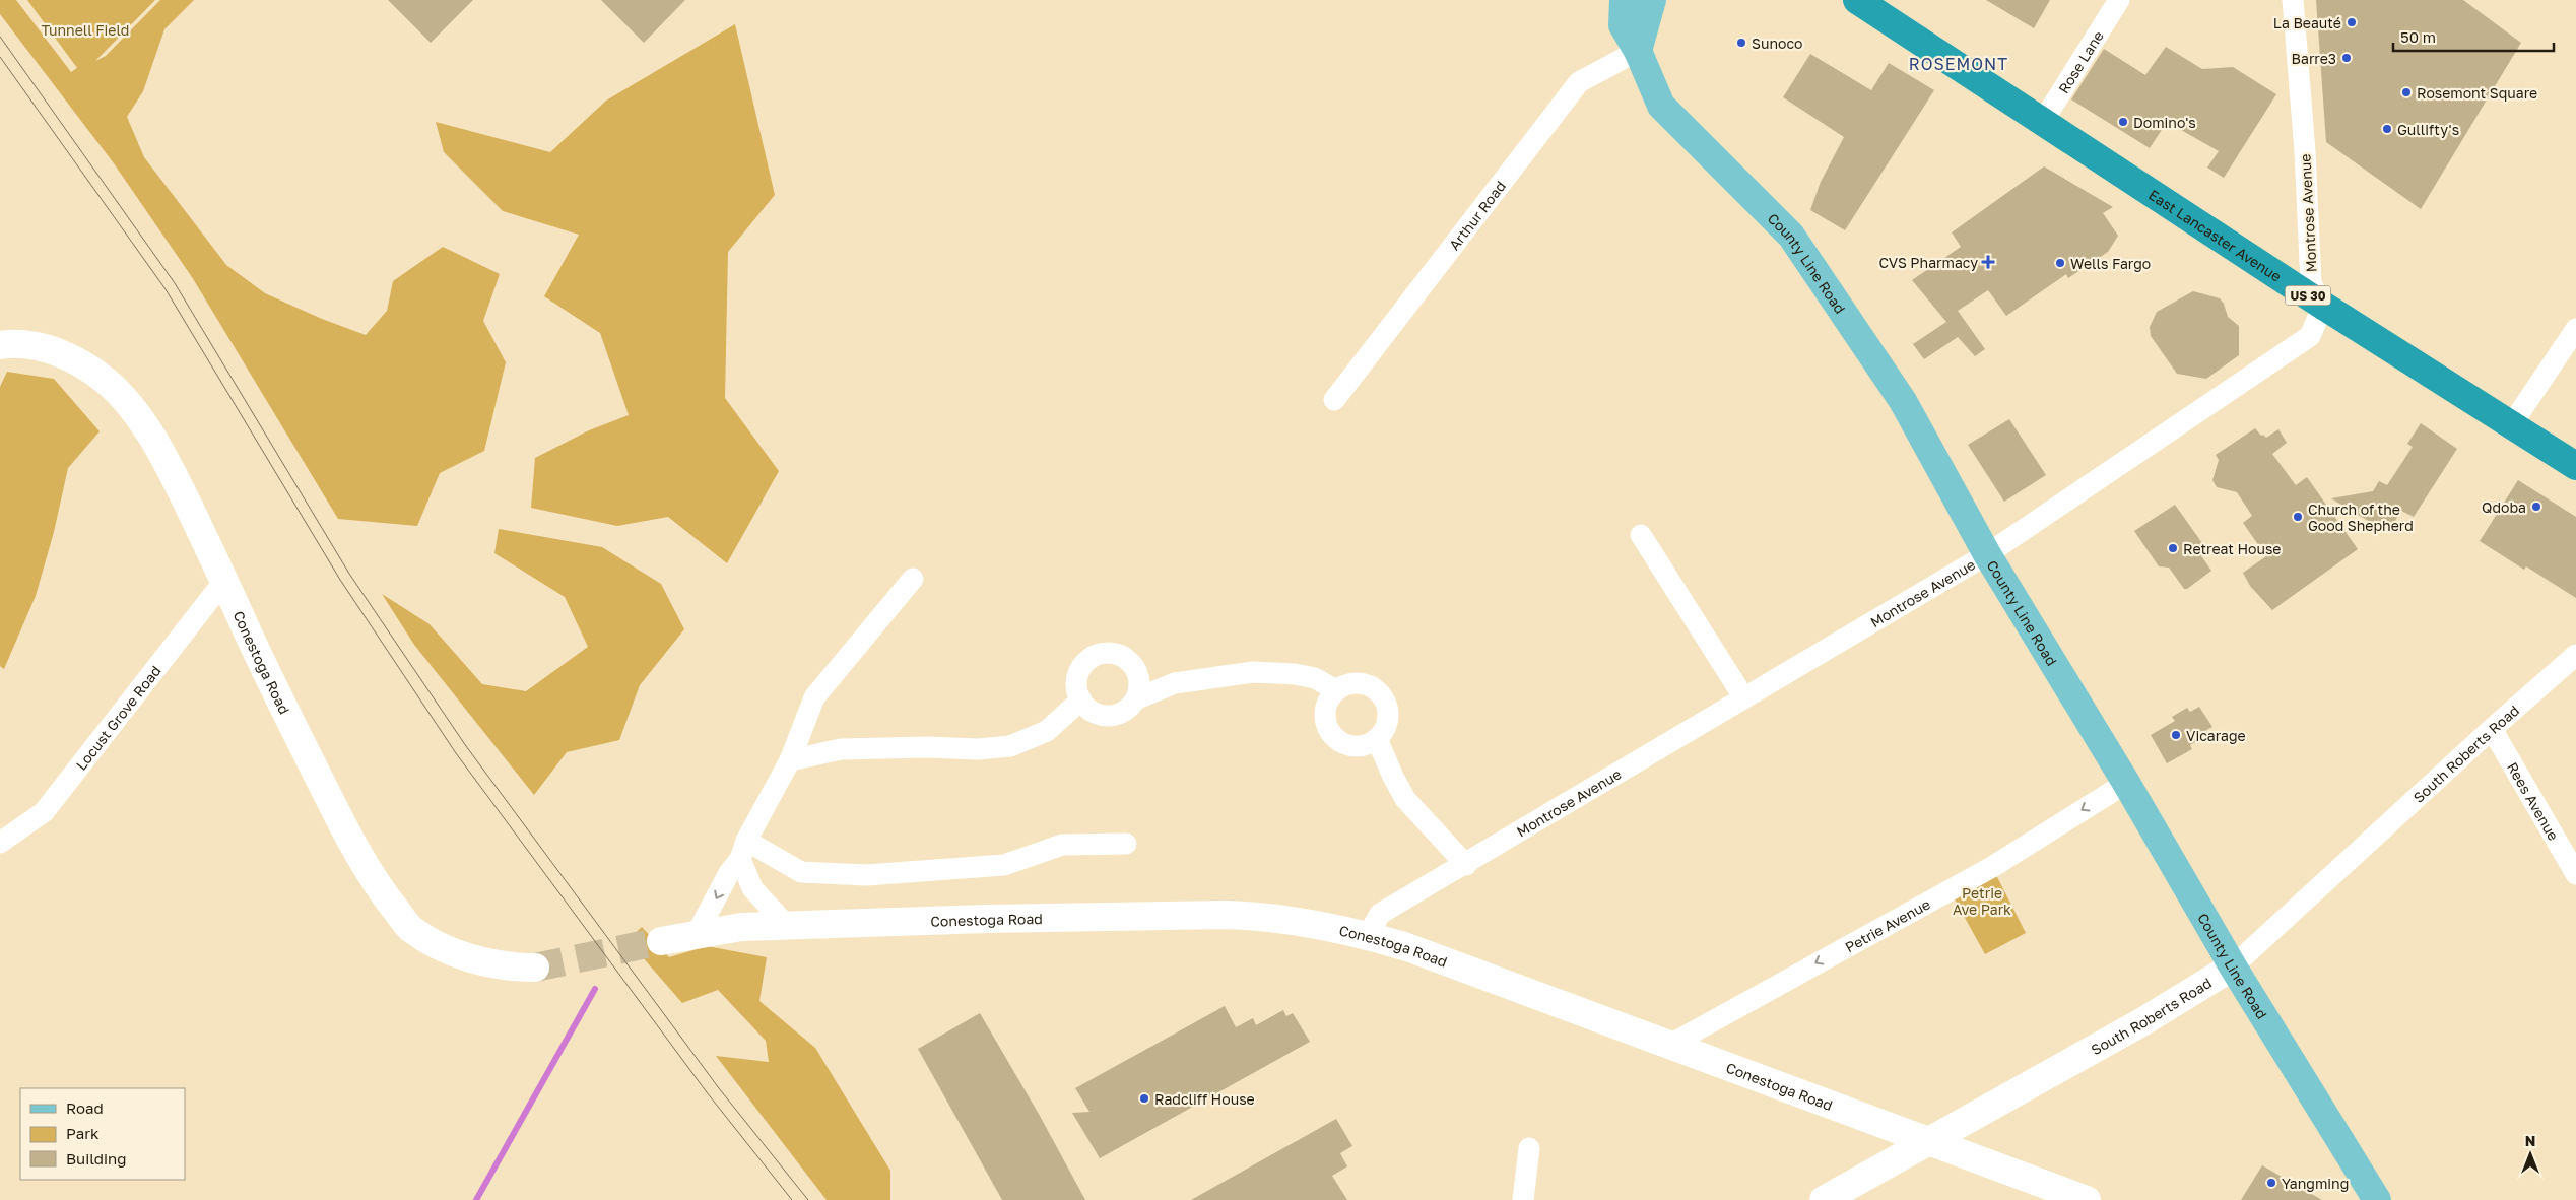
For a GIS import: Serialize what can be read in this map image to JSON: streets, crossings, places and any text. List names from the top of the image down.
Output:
{
  "streets": {
    "highway": ["East Lancaster Avenue", "US 30"],
    "main road": ["County Line Road", "Conestoga Road", "South Roberts Road"],
    "street": [
      "Rose Lane",
      "Montrose Avenue",
      "Arthur Road",
      "Locust Grove Road",
      "Rees Avenue",
      "Petrie Avenue"
    ]
  },
  "crossings": [
    ["Rose Lane", "East Lancaster Avenue"],
    ["Montrose Avenue", "East Lancaster Avenue"],
    ["Montrose Avenue", "County Line Road"],
    ["Montrose Avenue", "Conestoga Road"],
    ["Arthur Road", "County Line Road"],
    ["County Line Road", "South Roberts Road"],
    ["County Line Road", "Petrie Avenue"],
    ["Conestoga Road", "Locust Grove Road"],
    ["Conestoga Road", "South Roberts Road"],
    ["Conestoga Road", "Petrie Avenue"],
    ["South Roberts Road", "Rees Avenue"]
  ],
  "one_way": ["Petrie Avenue"],
  "districts": ["ROSEMONT"],
  "parks": ["Tunnell Field", "Petrie Ave Park"],
  "places": {
    "other": [
      "La Beauté",
      "Sunoco",
      "Barre3",
      "Rosemont Square",
      "Domino's",
      "Gullifty's",
      "Wells Fargo",
      "Qdoba",
      "Church of the Good Shepherd",
      "Retreat House",
      "Vicarage",
      "Radcliff House",
      "Yangming"
    ],
    "health": ["CVS Pharmacy"]
  },
  "legend": ["Road", "Park", "Building"],
  "scale_bar": "50 m",
  "north": "top"
}
